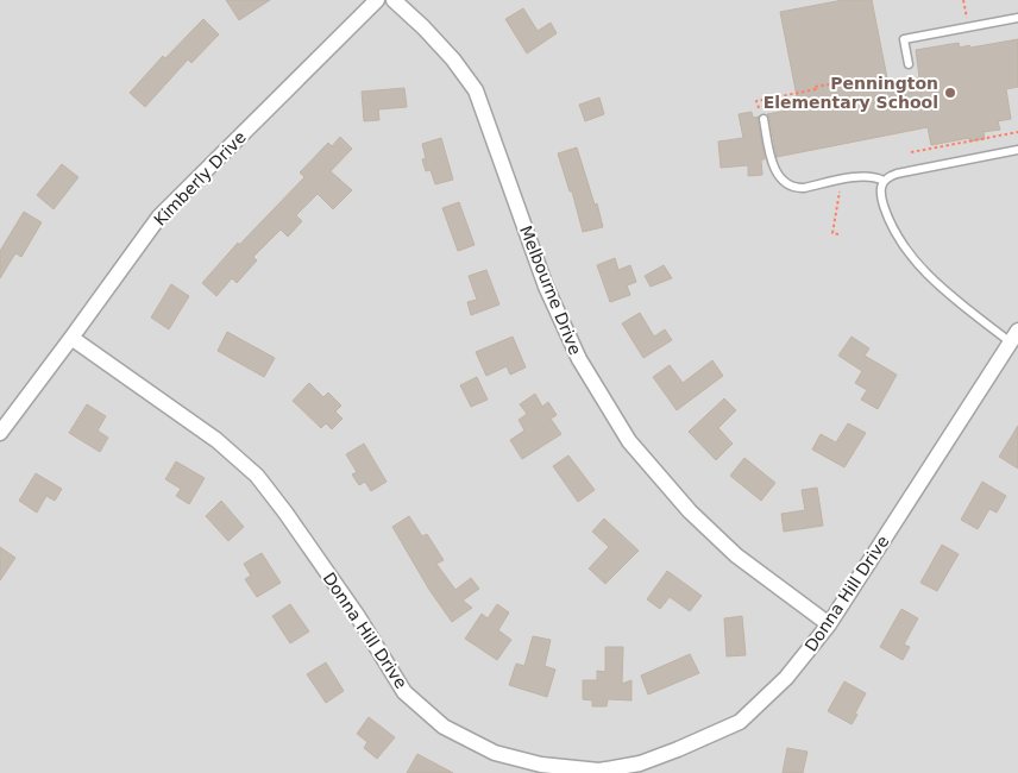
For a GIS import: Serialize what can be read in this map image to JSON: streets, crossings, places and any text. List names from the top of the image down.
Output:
{
  "streets": {
    "street": ["Kimberly Drive", "Melbourne Drive", "Donna Hill Drive"]
  },
  "crossings": [
    ["Kimberly Drive", "Donna Hill Drive"],
    ["Melbourne Drive", "Donna Hill Drive"]
  ],
  "places": ["Pennington Elementary School"]
}
